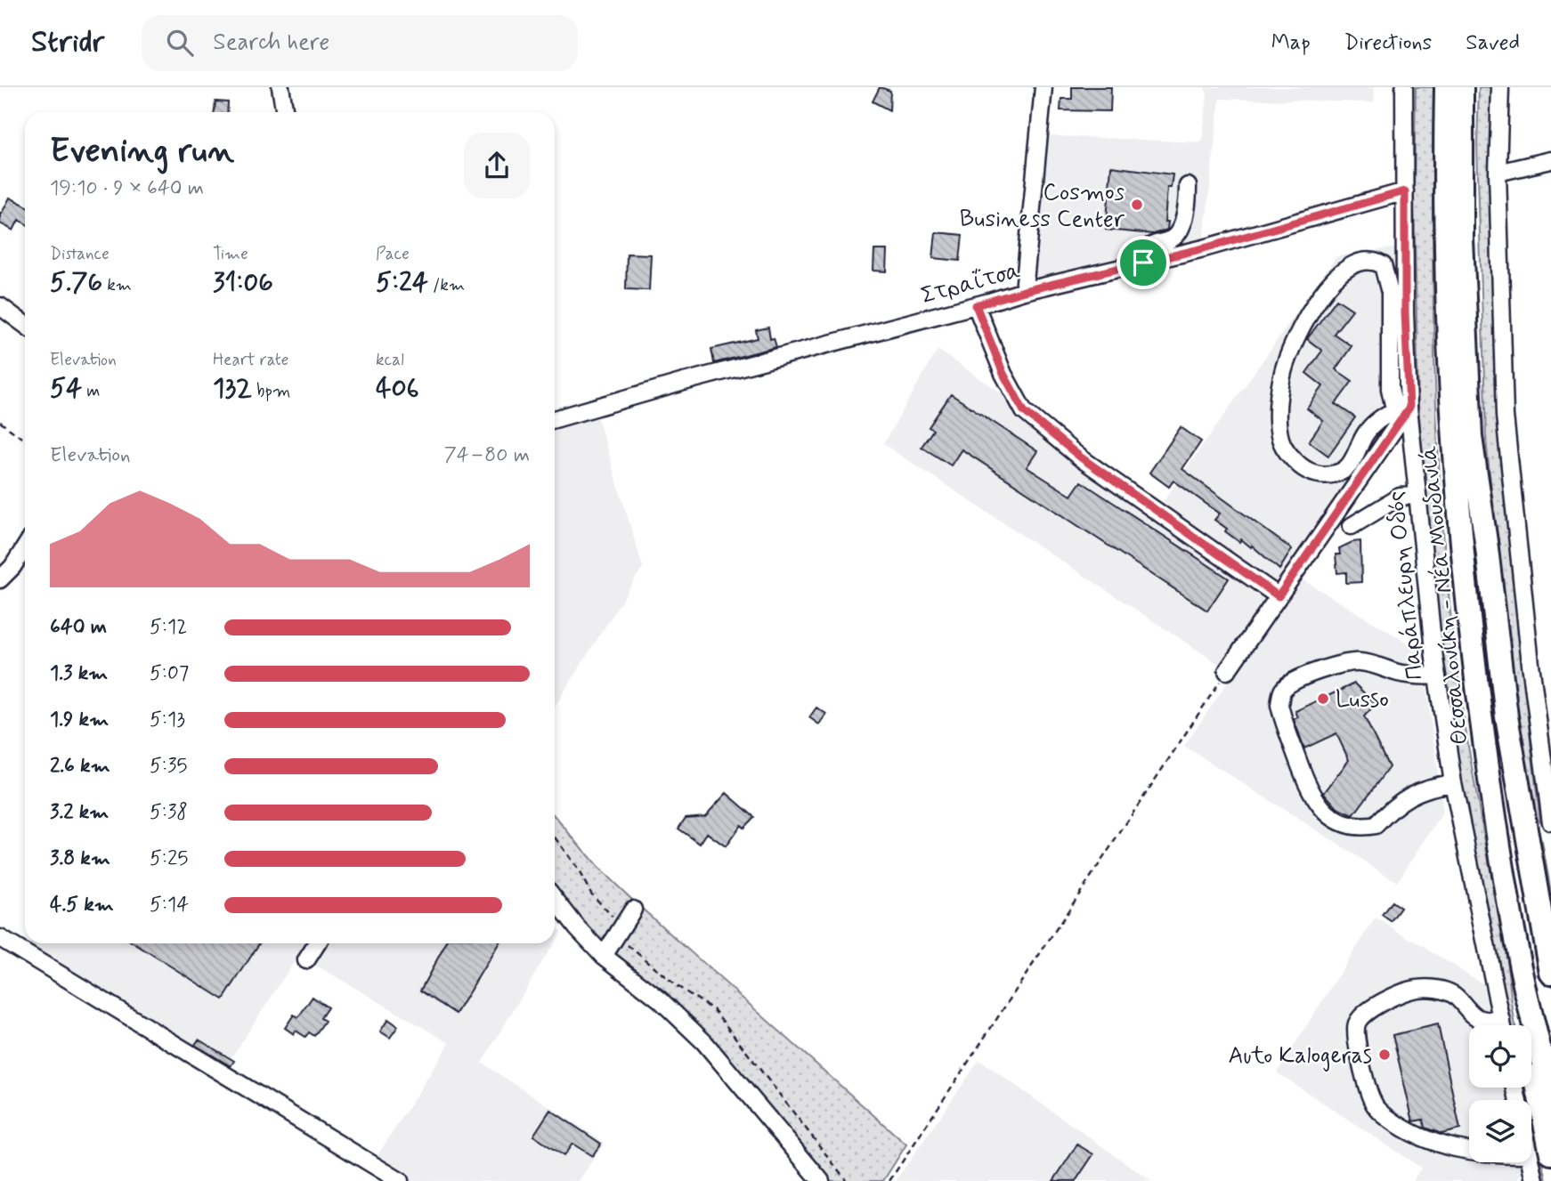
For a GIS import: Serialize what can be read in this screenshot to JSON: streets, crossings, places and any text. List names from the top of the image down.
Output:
{
  "streets": {
    "highway": ["Θεσσαλονίκη - Νέα Μουδανιά"],
    "street": ["Στραΐτσα", "Παράπλευρη Οδός"]
  },
  "crossings": [
    ["Στραΐτσα", "Παράπλευρη Οδός"]
  ],
  "places": ["Cosmos Business Center", "Lusso", "Auto Kalogeras"],
  "page": {
    "header": "Stridr",
    "search": "Search here",
    "nav": ["Map", "Directions", "Saved"],
    "heading": ["Evening run", "19:10 · 9 × 640 m"],
    "stats": [
      ["Distance", "5.76 km"],
      ["Time", "31:06"],
      ["Pace", "5:24 /km"],
      ["Elevation", "54 m"],
      ["Heart rate", "132 bpm"],
      ["kcal", "406"]
    ],
    "chart": ["Elevation", "74–80 m"],
    "list": [
      {
        "name": "640 m",
        "note": "5:12"
      },
      {
        "name": "1.3 km",
        "note": "5:07"
      },
      {
        "name": "1.9 km",
        "note": "5:13"
      },
      {
        "name": "2.6 km",
        "note": "5:35"
      },
      {
        "name": "3.2 km",
        "note": "5:38"
      },
      {
        "name": "3.8 km",
        "note": "5:25"
      },
      {
        "name": "4.5 km",
        "note": "5:14"
      }
    ]
  }
}
